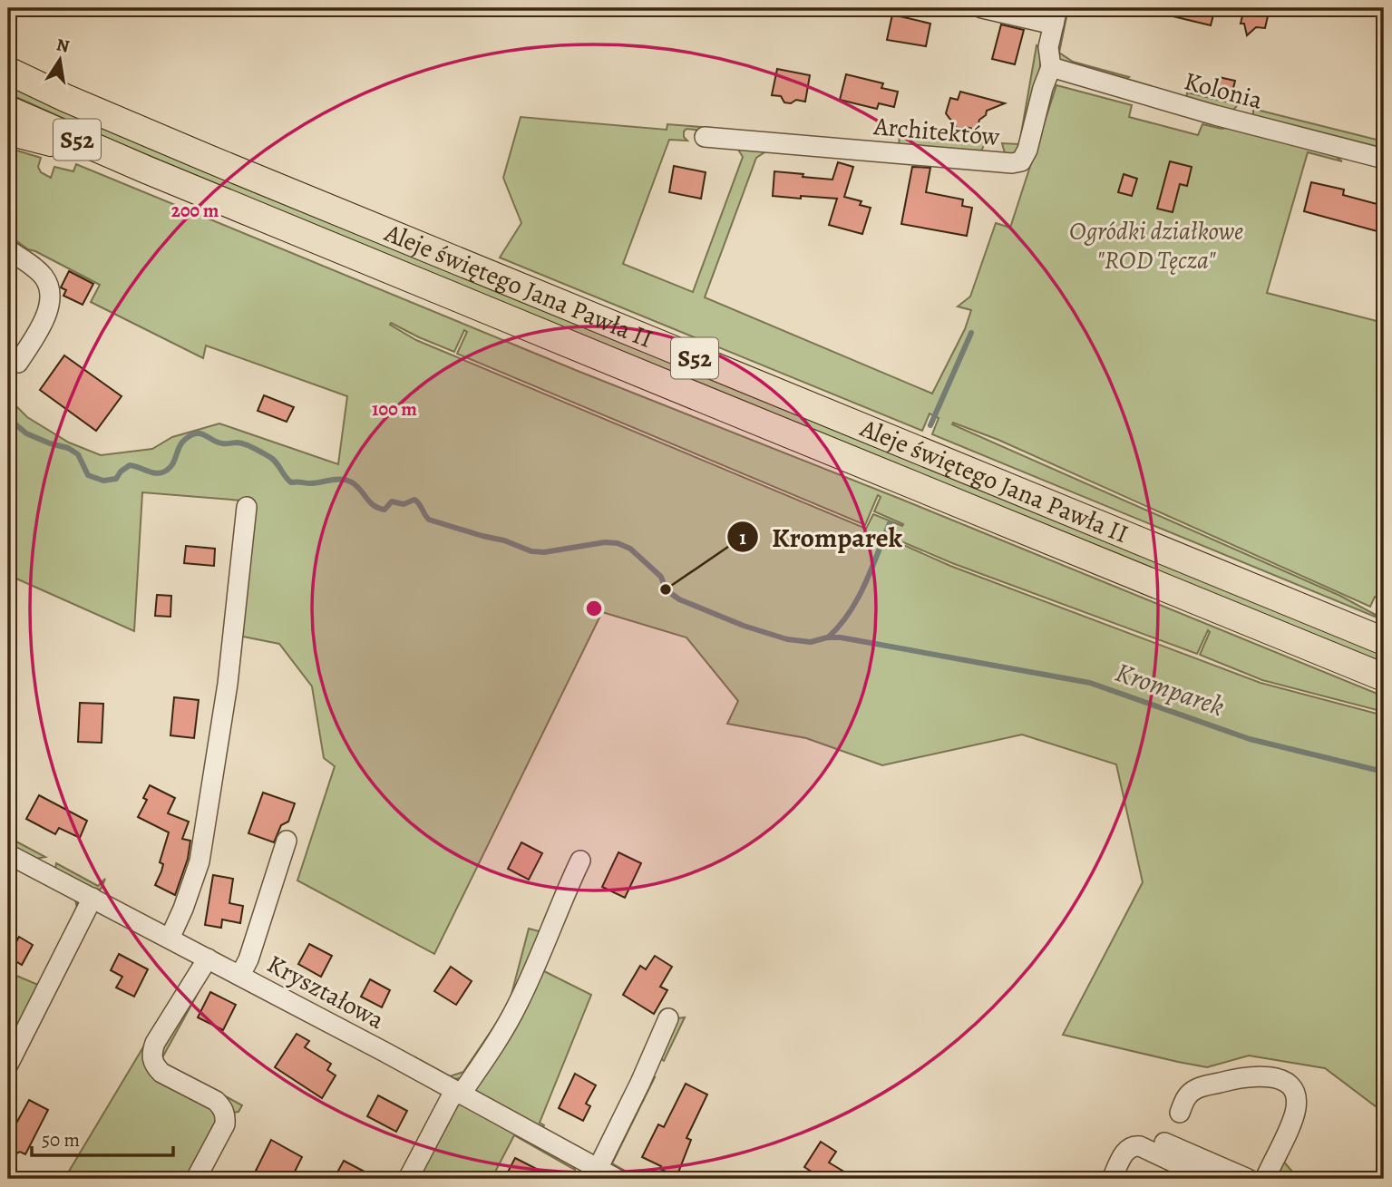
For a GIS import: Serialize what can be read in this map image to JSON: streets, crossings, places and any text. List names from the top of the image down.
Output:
{
  "streets": {
    "highway": ["S52", "Aleje świętego Jana Pawła II"],
    "street": ["Kolonia", "Architektów", "Kryształowa"]
  },
  "crossings": [
    ["Kolonia", "Architektów"]
  ],
  "water": ["Kromparek"],
  "parks": ["Ogródki działkowe \"ROD Tęcza\""],
  "places": ["Kromparek"],
  "scale_bar": "50 m",
  "north": "top",
  "rings": ["200 m", "100 m"]
}
